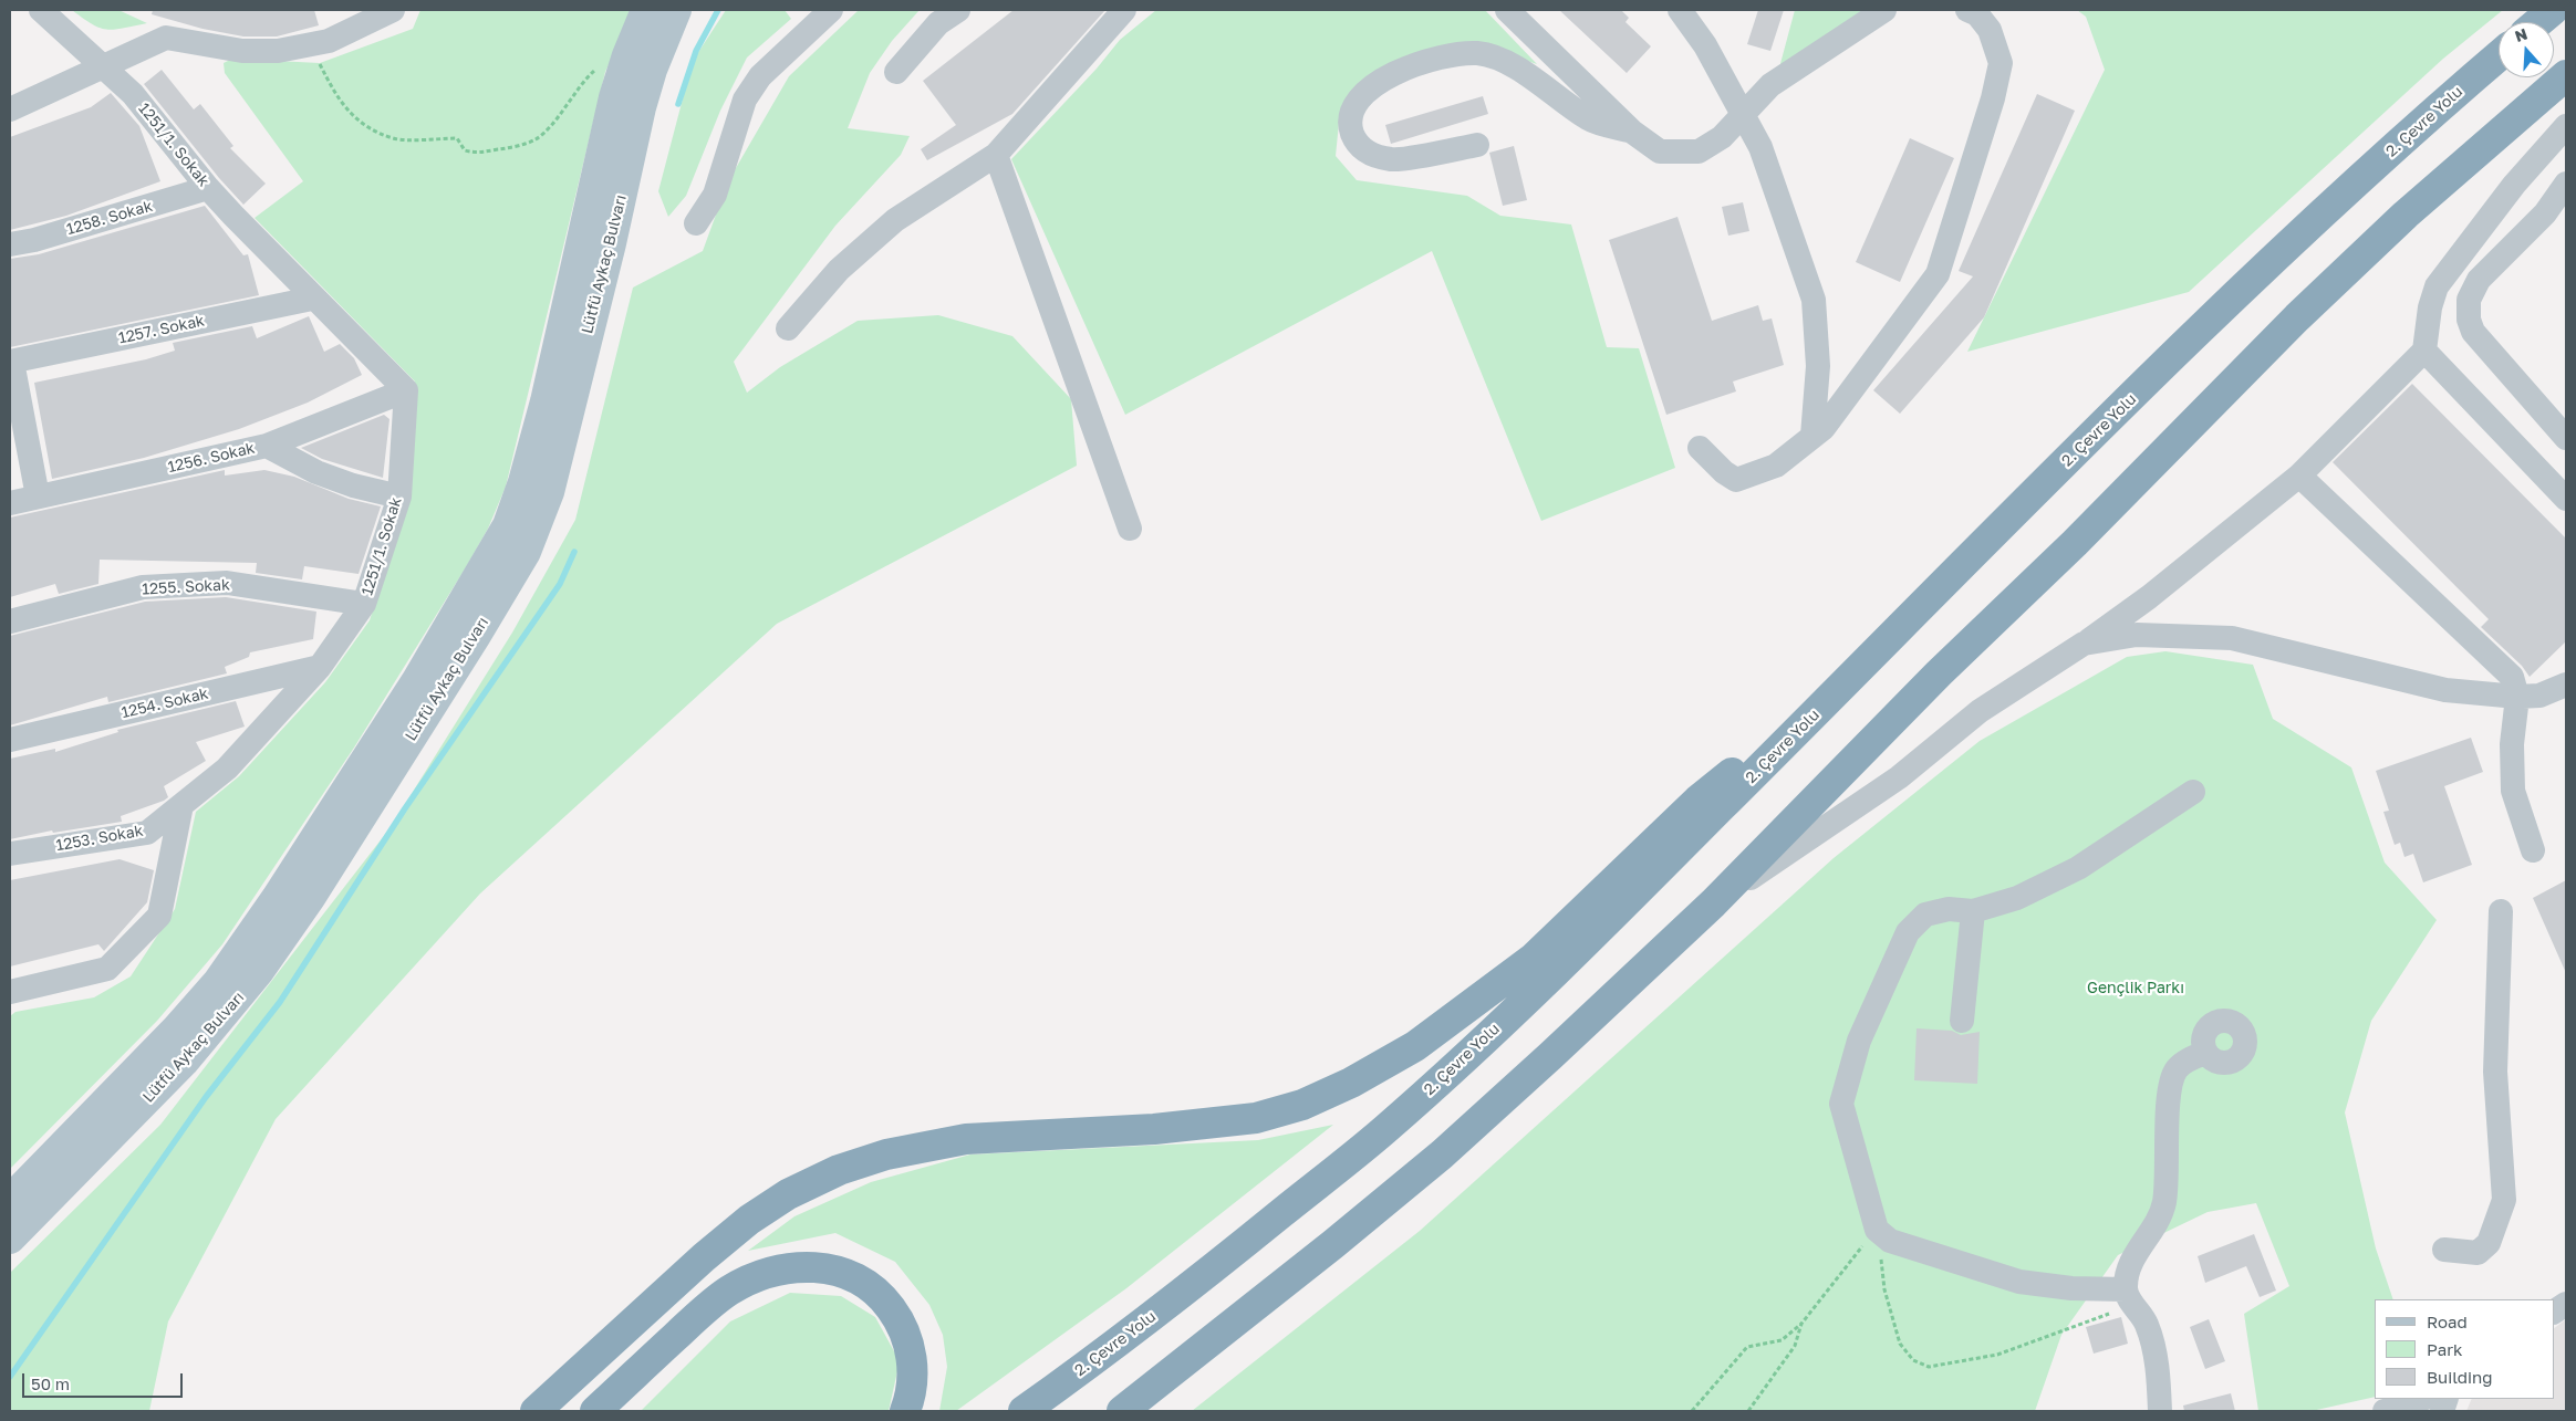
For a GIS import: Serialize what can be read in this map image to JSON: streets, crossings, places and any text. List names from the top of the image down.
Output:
{
  "streets": {
    "highway": ["2. Çevre Yolu"],
    "main road": ["Lütfü Aykaç Bulvarı"],
    "street": [
      "1251/1. Sokak",
      "1258. Sokak",
      "1257. Sokak",
      "1256. Sokak",
      "1255. Sokak",
      "1254. Sokak",
      "1253. Sokak"
    ]
  },
  "crossings": [
    ["1251/1. Sokak", "1258. Sokak"],
    ["1251/1. Sokak", "1257. Sokak"],
    ["1251/1. Sokak", "1256. Sokak"],
    ["1251/1. Sokak", "1255. Sokak"],
    ["1251/1. Sokak", "1254. Sokak"],
    ["1251/1. Sokak", "1253. Sokak"]
  ],
  "parks": ["Gençlik Parkı"],
  "legend": ["Road", "Park", "Building"],
  "scale_bar": "50 m",
  "north": "top"
}
